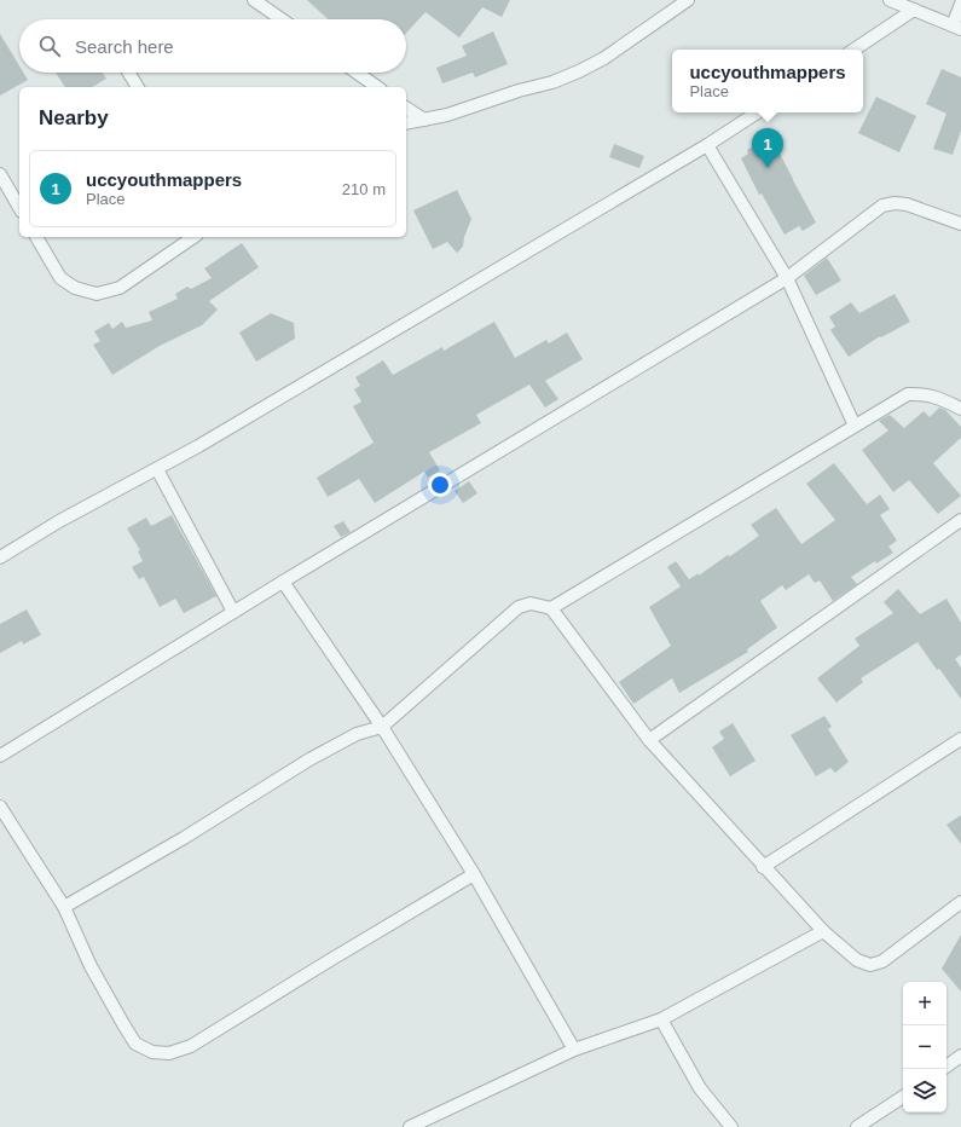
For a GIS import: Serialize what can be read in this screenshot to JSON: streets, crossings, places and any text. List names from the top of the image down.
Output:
{
  "page": {
    "search": "Search here",
    "popup": ["uccyouthmappers", "Place"],
    "heading": "Nearby",
    "pins": "1",
    "list": [
      {
        "mark": "1",
        "name": "uccyouthmappers",
        "note": "Place",
        "value": "210 m"
      }
    ],
    "map_buttons": ["+", "−"]
  }
}
